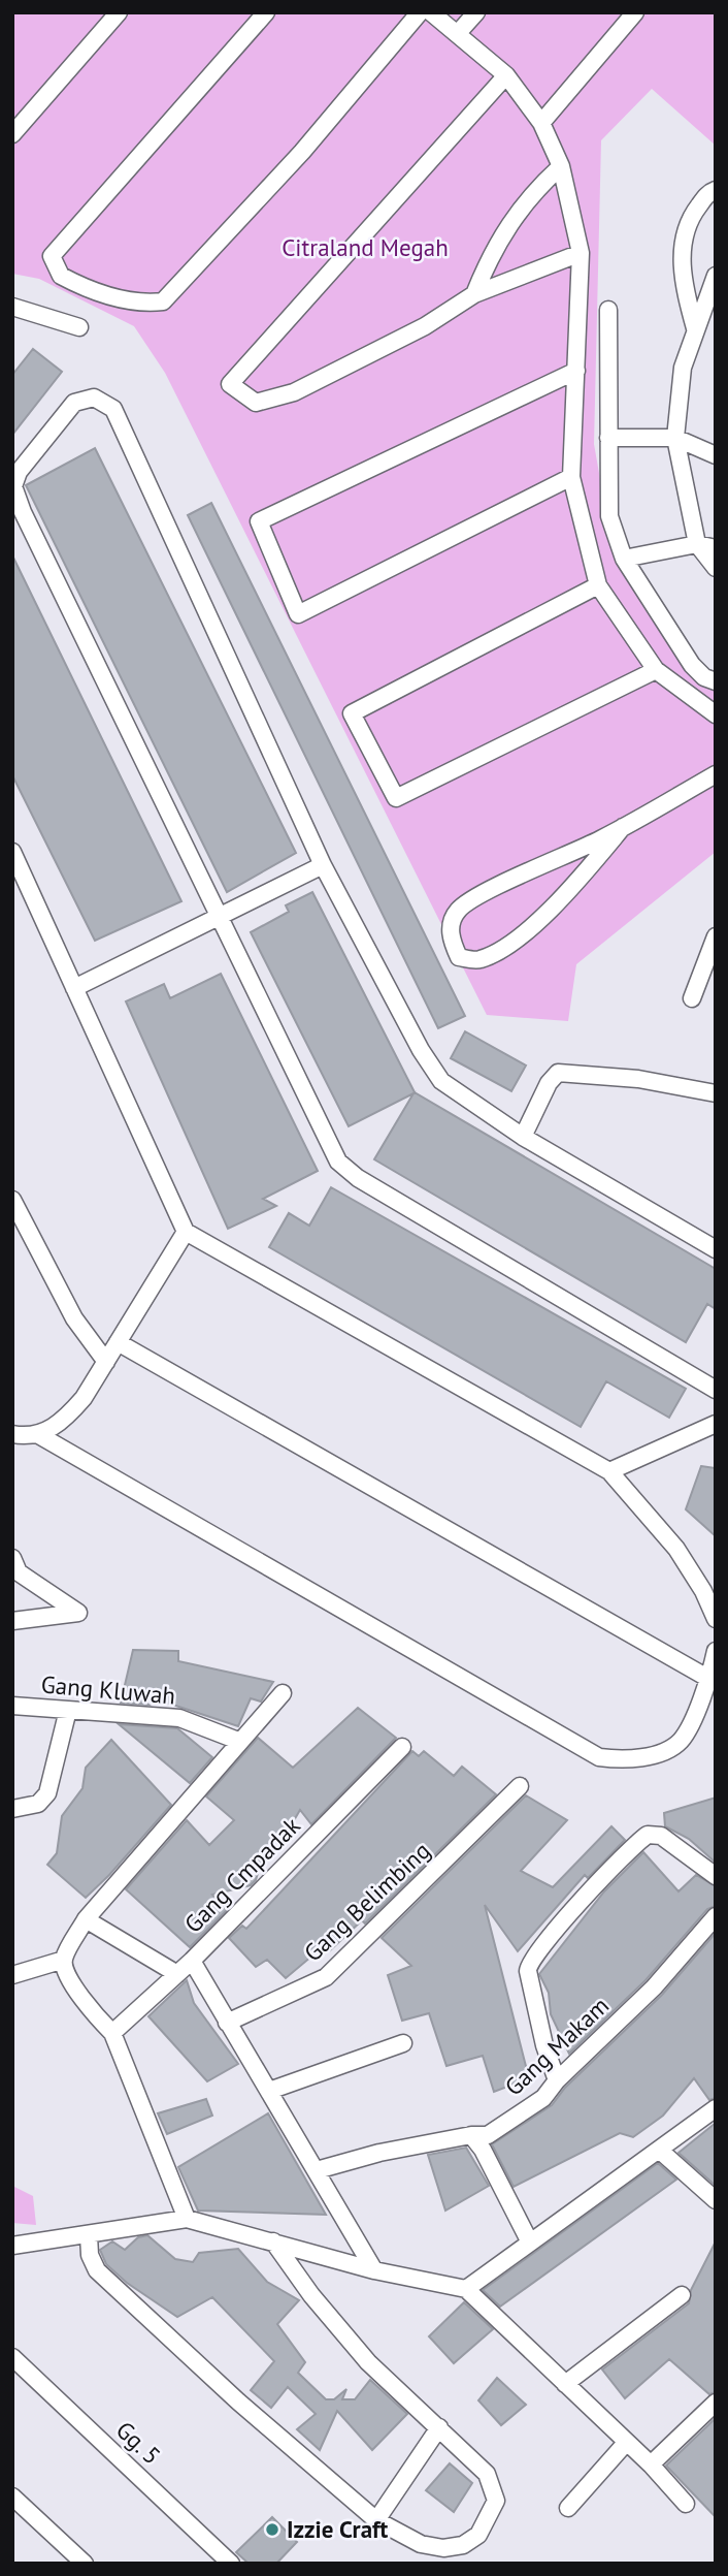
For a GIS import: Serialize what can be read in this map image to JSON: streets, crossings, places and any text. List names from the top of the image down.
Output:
{
  "streets": {
    "street": [
      "Gang Kluwah",
      "Gang Cmpadak",
      "Gang Belimbing",
      "Gang Makam",
      "Gg. 5"
    ]
  },
  "parks": ["Citraland Megah"],
  "places": ["Izzie Craft"]
}
